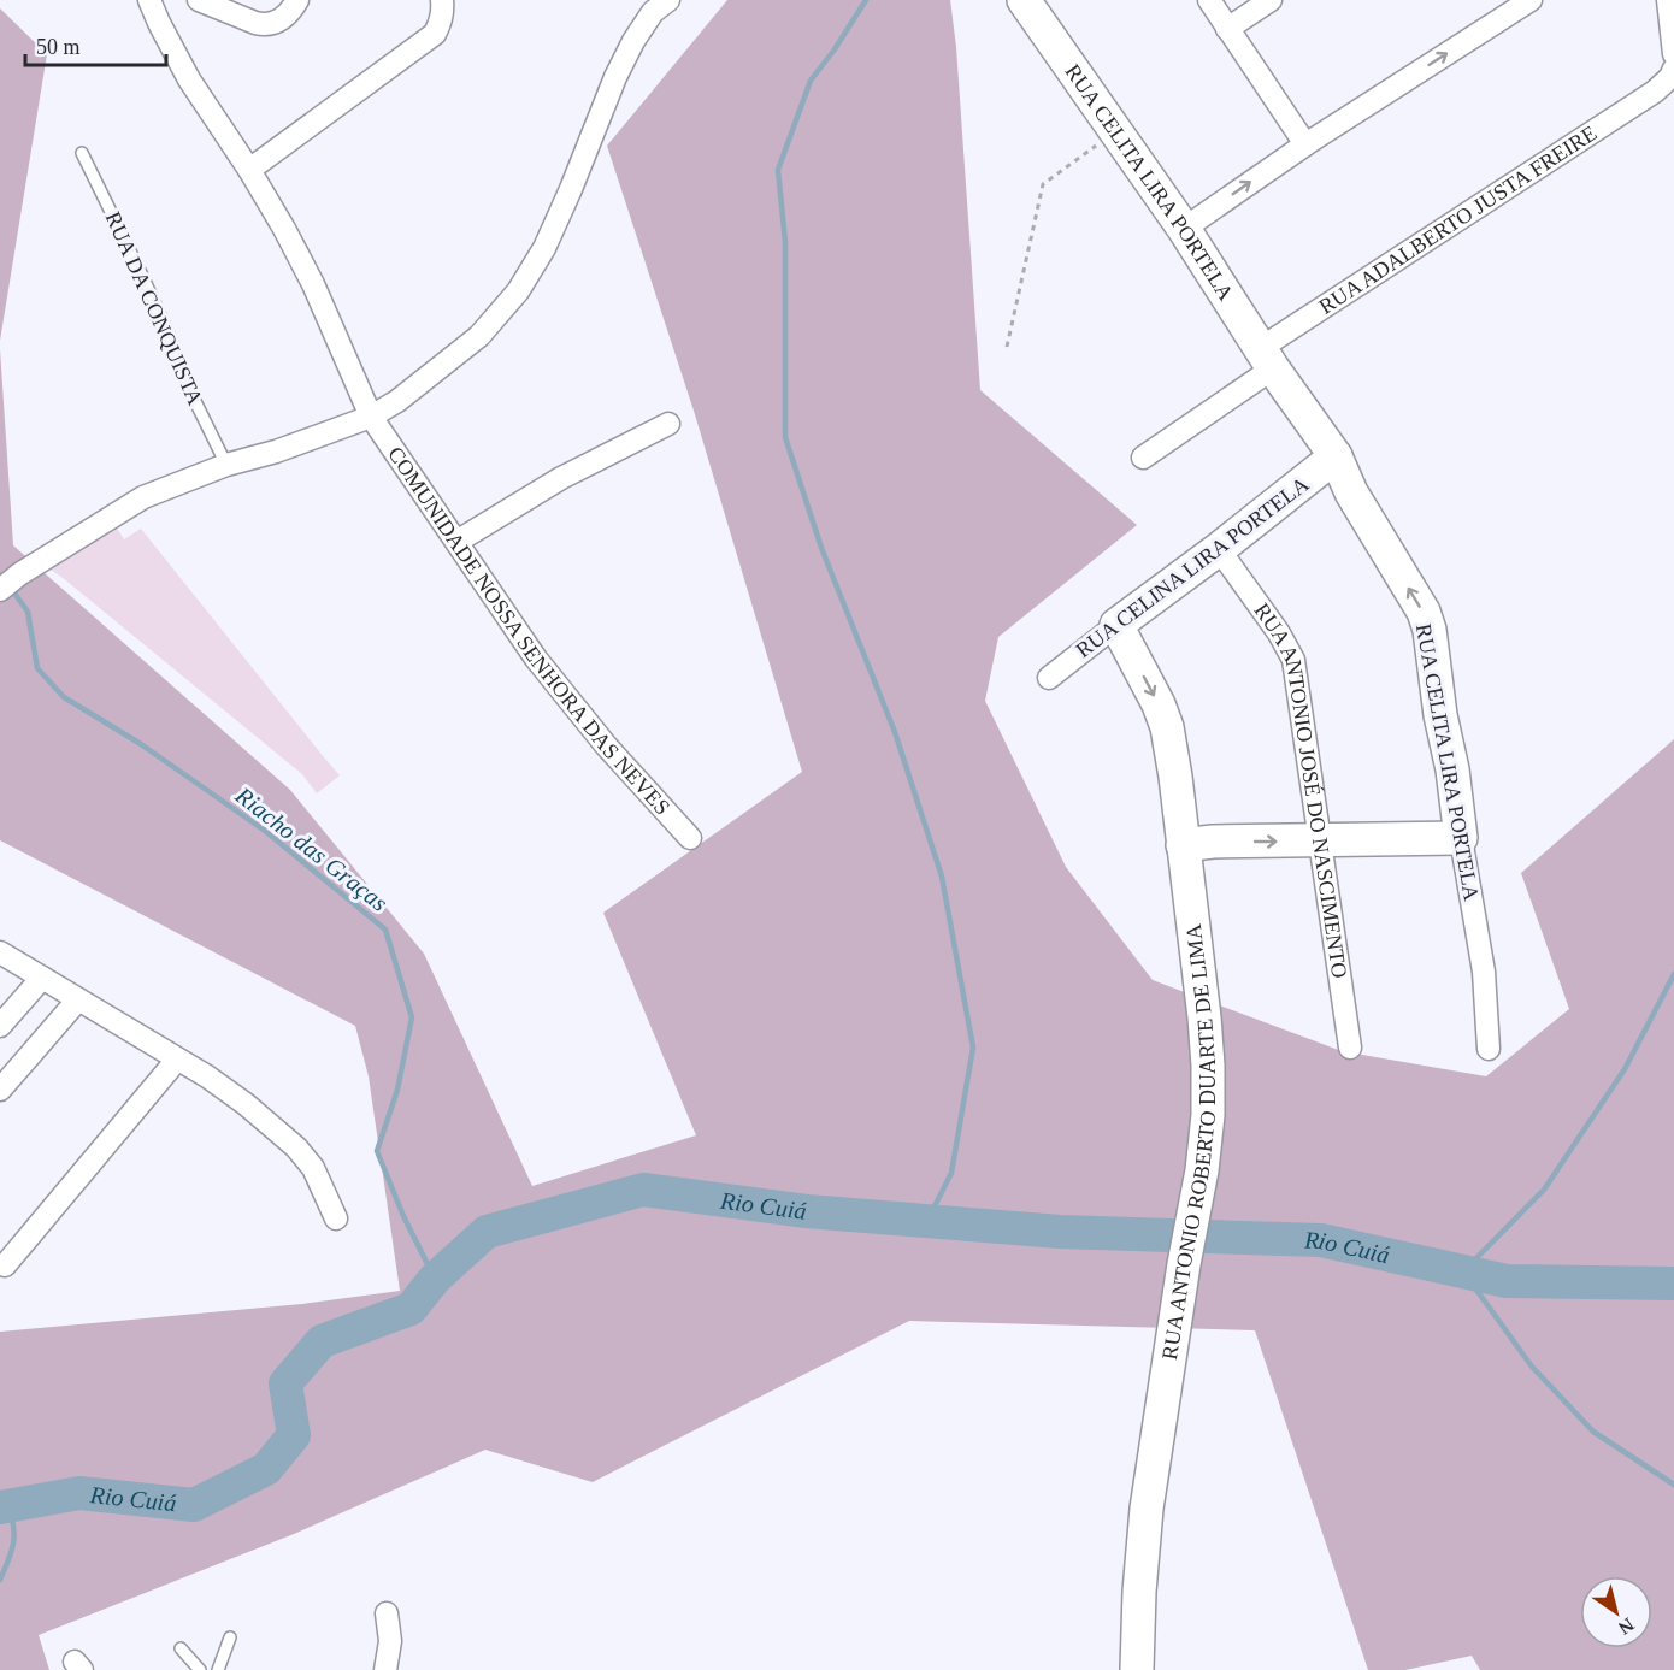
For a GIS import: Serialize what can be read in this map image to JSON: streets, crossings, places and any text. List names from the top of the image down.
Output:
{
  "streets": {
    "main road": ["RUA CELITA LIRA PORTELA", "RUA CELINA LIRA PORTELA", "RUA ANTONIO ROBERTO DUARTE DE LIMA"],
    "street": ["RUA ADALBERTO JUSTA FREIRE", "COMUNIDADE NOSSA SENHORA DAS NEVES", "RUA ANTONIO JOSÉ DO NASCIMENTO"],
    "lane": ["RUA DA CONQUISTA"]
  },
  "crossings": [
    ["RUA CELITA LIRA PORTELA", "RUA ADALBERTO JUSTA FREIRE"],
    ["RUA CELITA LIRA PORTELA", "RUA CELINA LIRA PORTELA"],
    ["RUA CELINA LIRA PORTELA", "RUA ANTONIO JOSÉ DO NASCIMENTO"],
    ["RUA CELINA LIRA PORTELA", "RUA ANTONIO ROBERTO DUARTE DE LIMA"]
  ],
  "water": ["Riacho das Graças", "Rio Cuiá"],
  "scale_bar": "50 m",
  "north": "bottom right"
}
